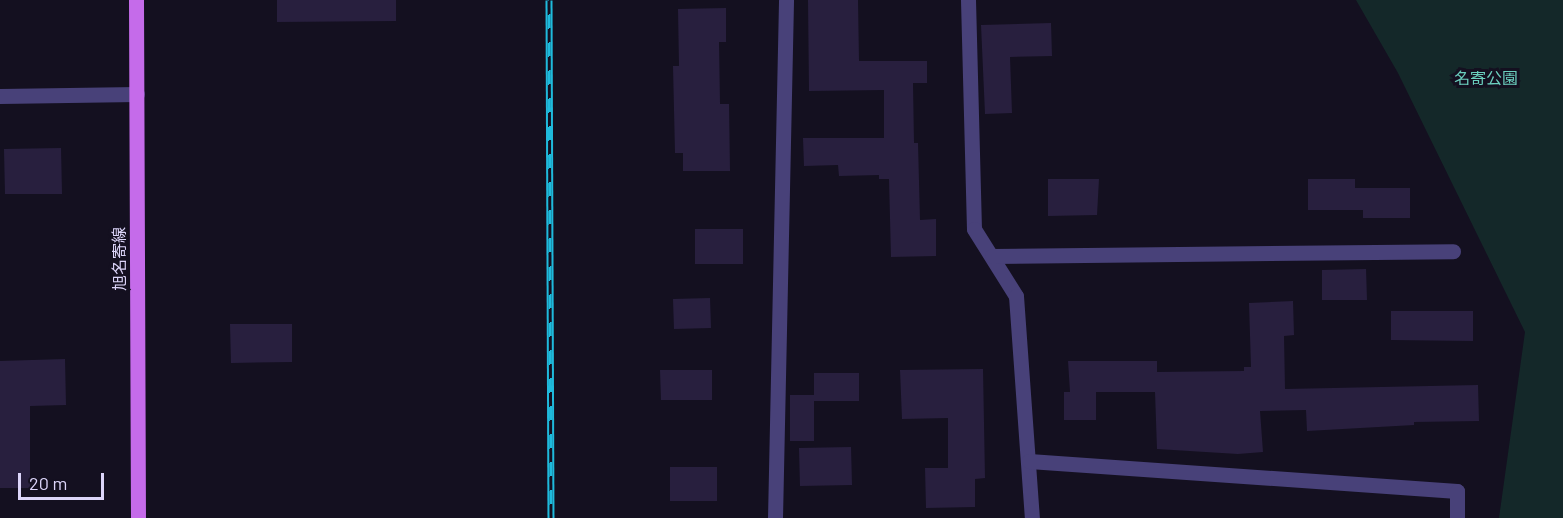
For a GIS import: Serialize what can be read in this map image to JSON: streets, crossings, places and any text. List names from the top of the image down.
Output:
{
  "streets": {
    "main road": ["旭名寄線"]
  },
  "parks": ["名寄公園"],
  "scale_bar": "20 m"
}
